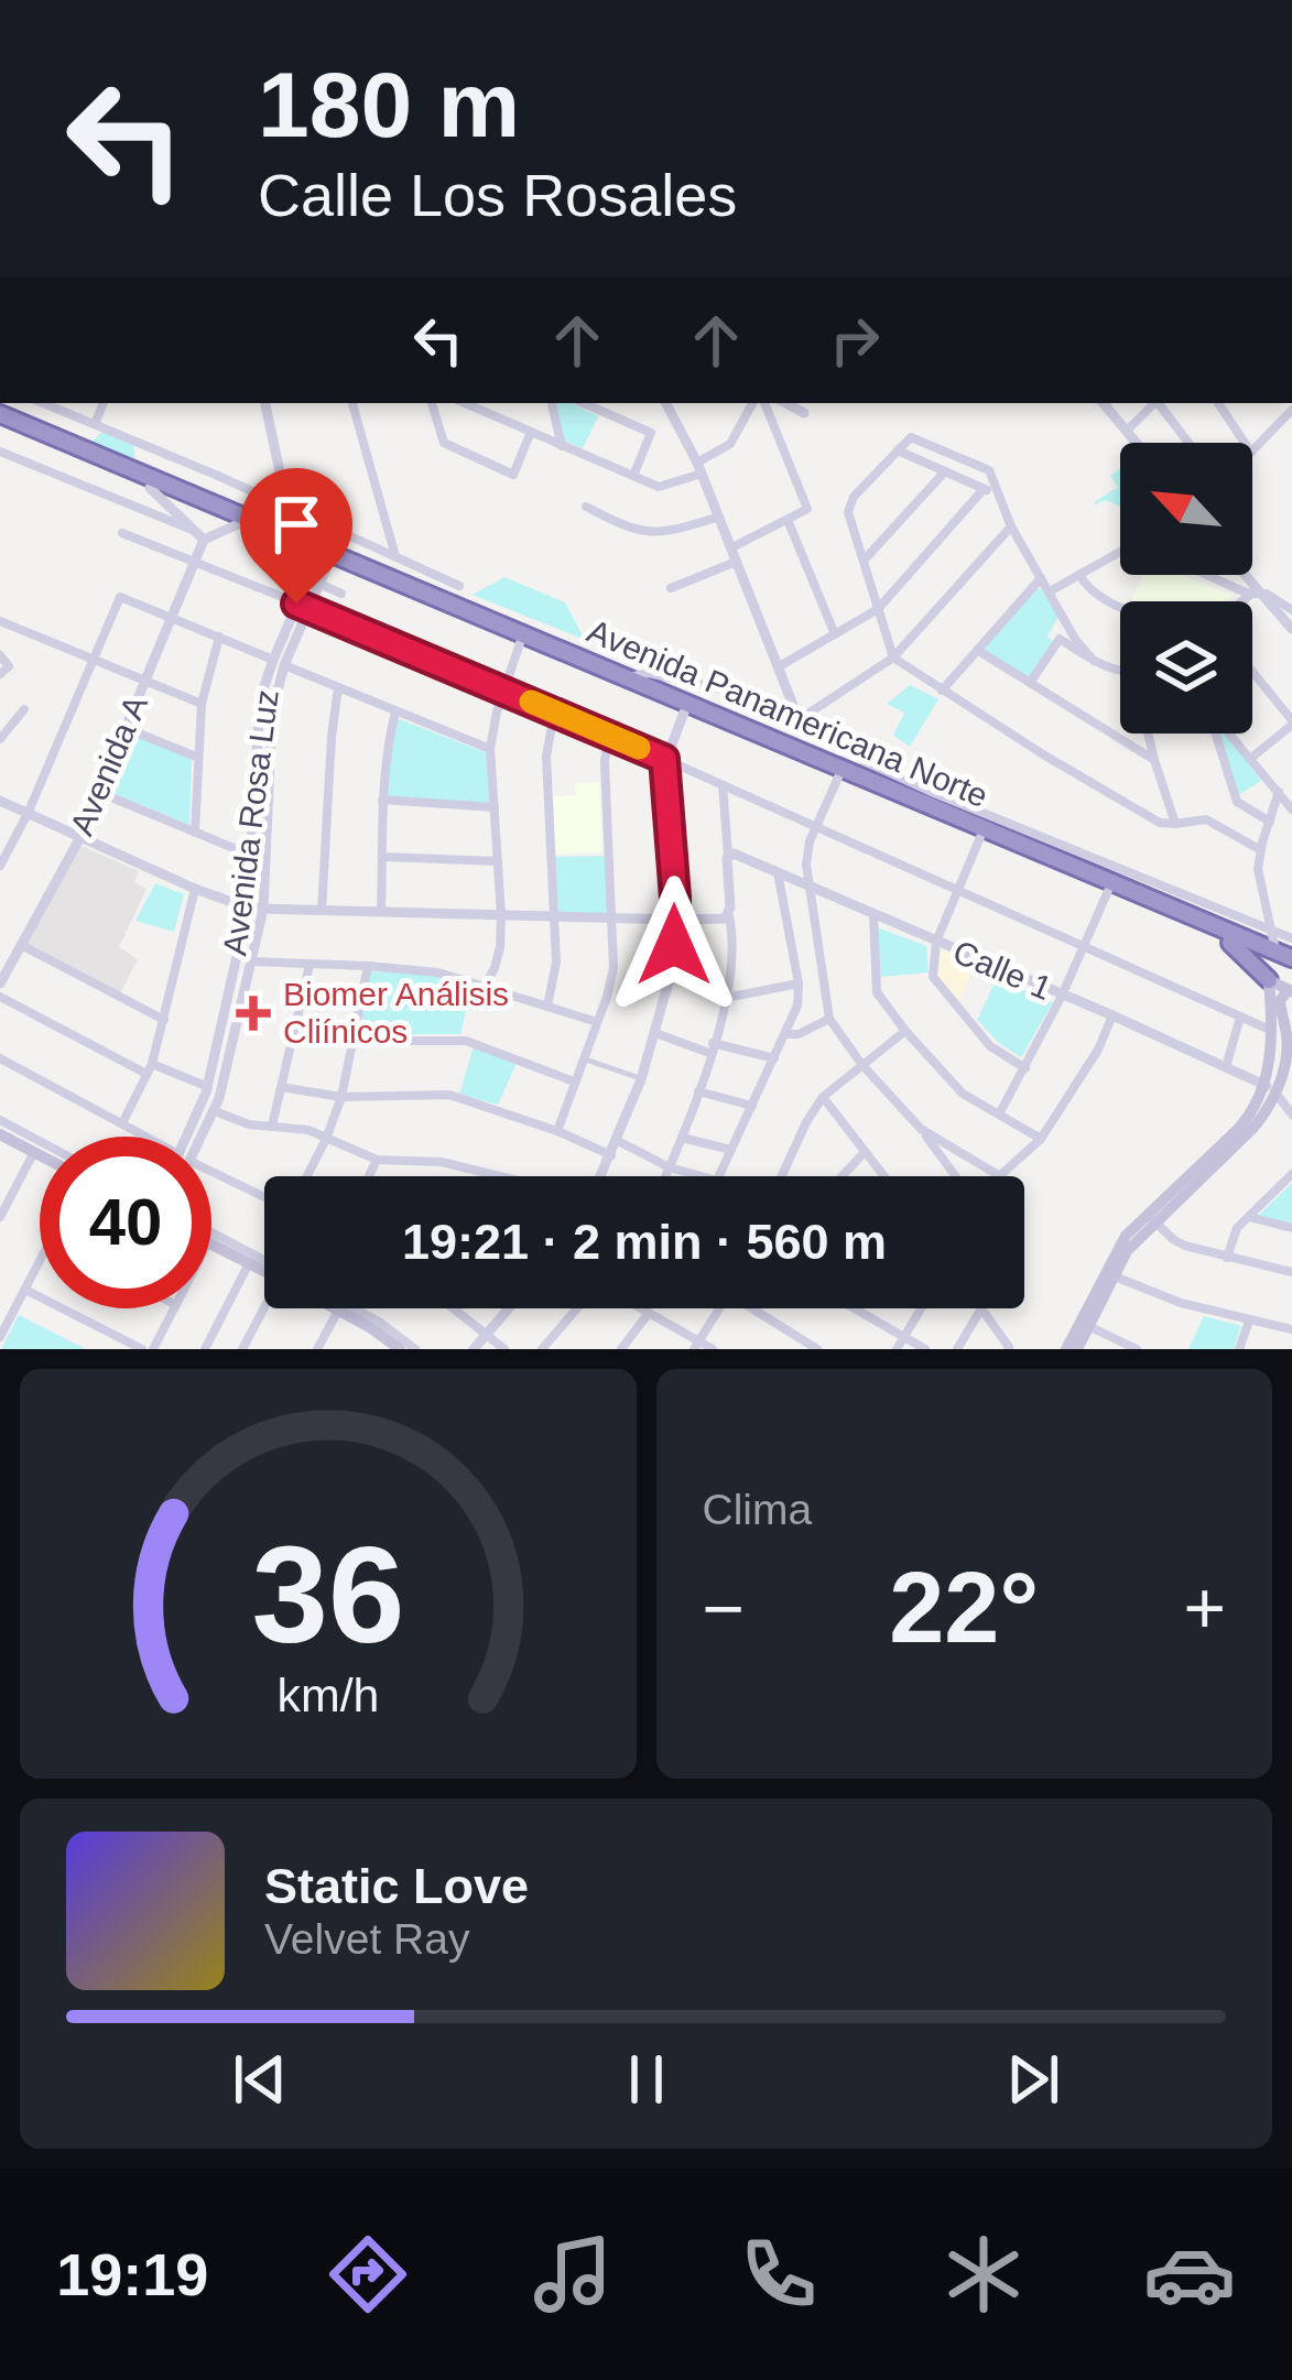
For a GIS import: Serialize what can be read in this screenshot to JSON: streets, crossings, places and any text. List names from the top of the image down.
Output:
{
  "streets": {
    "highway": ["Avenida Panamericana Norte"],
    "street": ["Avenida A", "Avenida Rosa Luz", "Calle 1"]
  },
  "crossings": [
    ["Avenida Panamericana Norte", "Avenida Rosa Luz"]
  ],
  "places": {
    "health": ["Biomer Análisis Cliínicos"]
  },
  "north": "top left",
  "page": {
    "turn": ["180 m", "Calle Los Rosales"],
    "limit": "40",
    "trip": "19:21 · 2 min · 560 m",
    "tile": "Clima",
    "heat": ["−", "22°", "+"],
    "song": ["Static Love", "Velvet Ray"],
    "tabs": "19:19",
    "gauge": ["36", "km/h"]
  }
}
